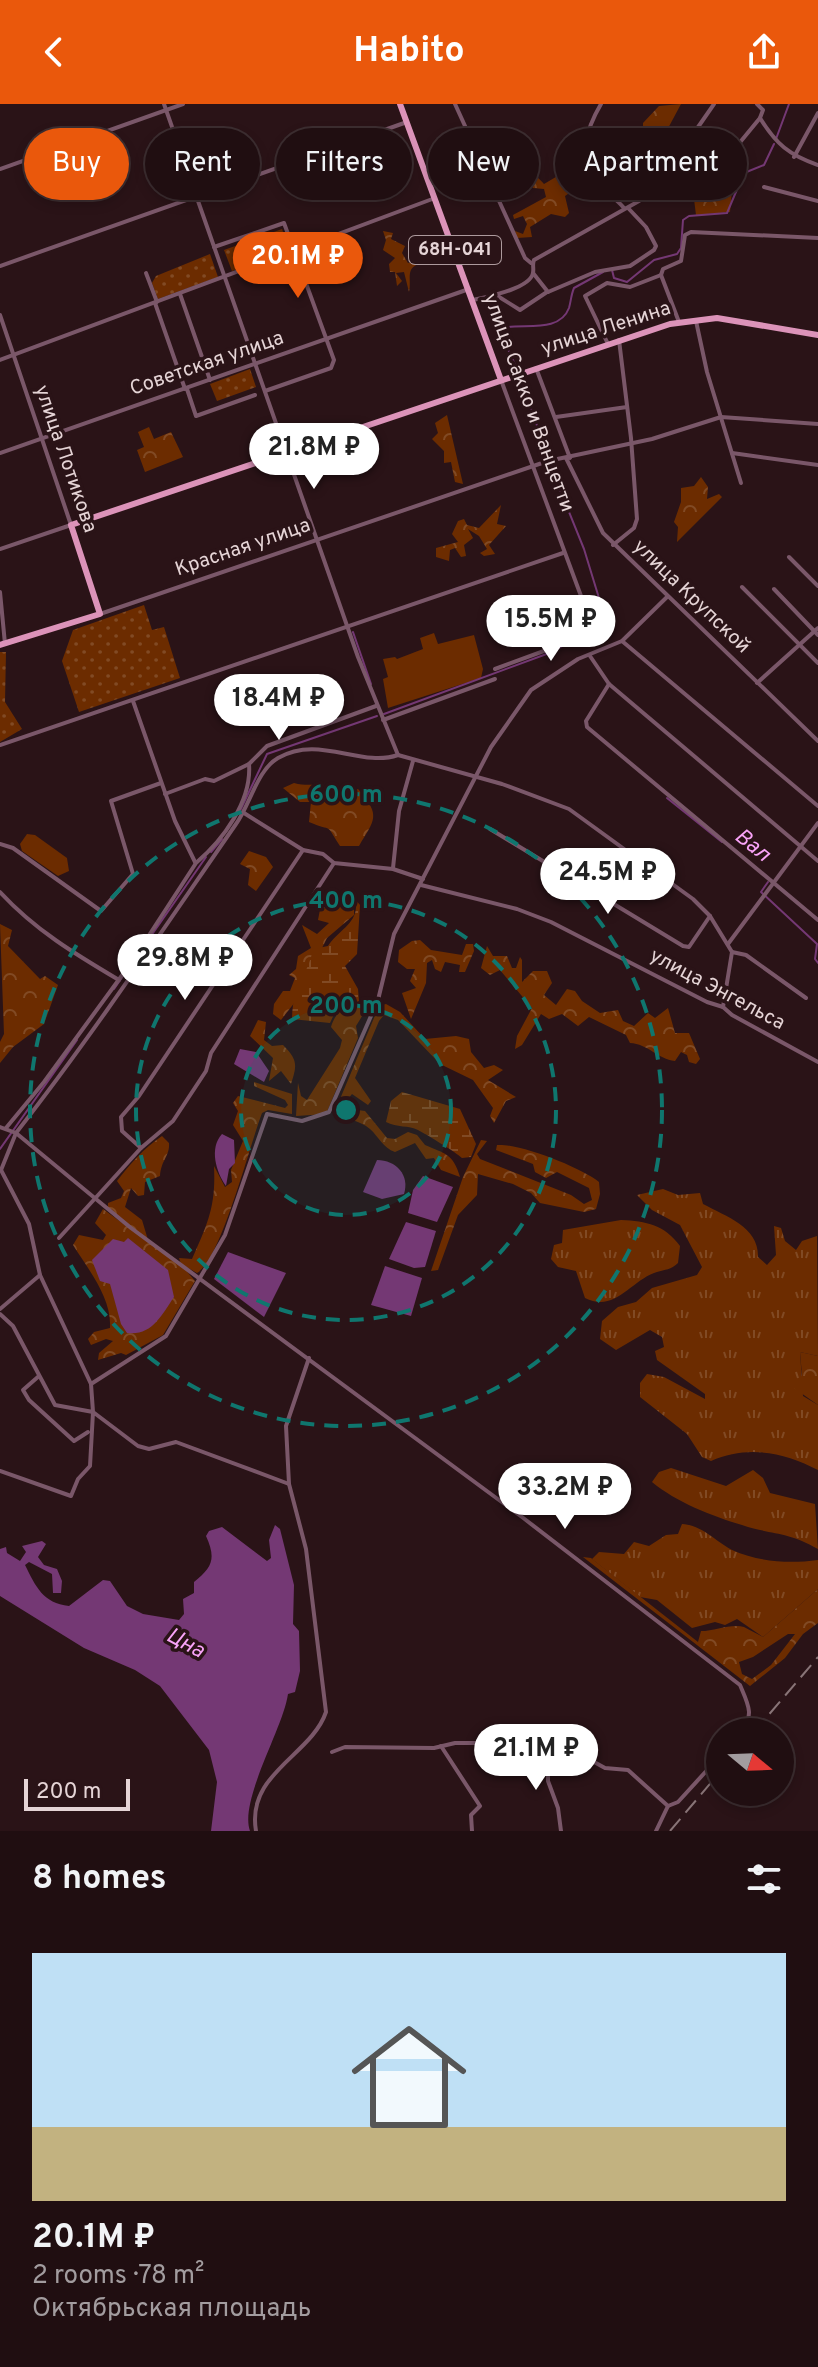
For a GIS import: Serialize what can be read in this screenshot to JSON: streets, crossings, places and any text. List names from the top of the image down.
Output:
{
  "streets": {
    "main road": [
      "68Н-041",
      "улица Ленина",
      "улица Сакко и Ванцетти",
      "улица Лотикова"
    ],
    "street": [
      "Советская улица",
      "Красная улица",
      "улица Крупской",
      "улица Энгельса"
    ]
  },
  "crossings": [
    ["улица Ленина", "улица Сакко и Ванцетти"],
    ["улица Ленина", "улица Лотикова"],
    ["улица Ленина", "улица Крупской"],
    ["Советская улица", "улица Сакко и Ванцетти"],
    ["Советская улица", "улица Лотикова"],
    ["улица Сакко и Ванцетти", "Красная улица"],
    ["улица Лотикова", "Красная улица"],
    ["Красная улица", "улица Крупской"]
  ],
  "water": ["Вал", "Цна"],
  "scale_bar": "200 m",
  "north": "right",
  "page": {
    "header": "Habito",
    "chip": [
      "Buy",
      "Rent",
      "Filters",
      "New",
      "Apartment"
    ],
    "price": [
      "20.1M ₽",
      "21.8M ₽",
      "15.5M ₽",
      "18.4M ₽",
      "24.5M ₽",
      "29.8M ₽",
      "33.2M ₽",
      "21.1M ₽"
    ],
    "scale": "200 m",
    "heading": "8 homes",
    "list": [
      {
        "name": "20.1M ₽",
        "note": "2 rooms · 78 m² · Октябрьская площадь"
      }
    ]
  },
  "rings": ["600 m", "400 m", "200 m"]
}
